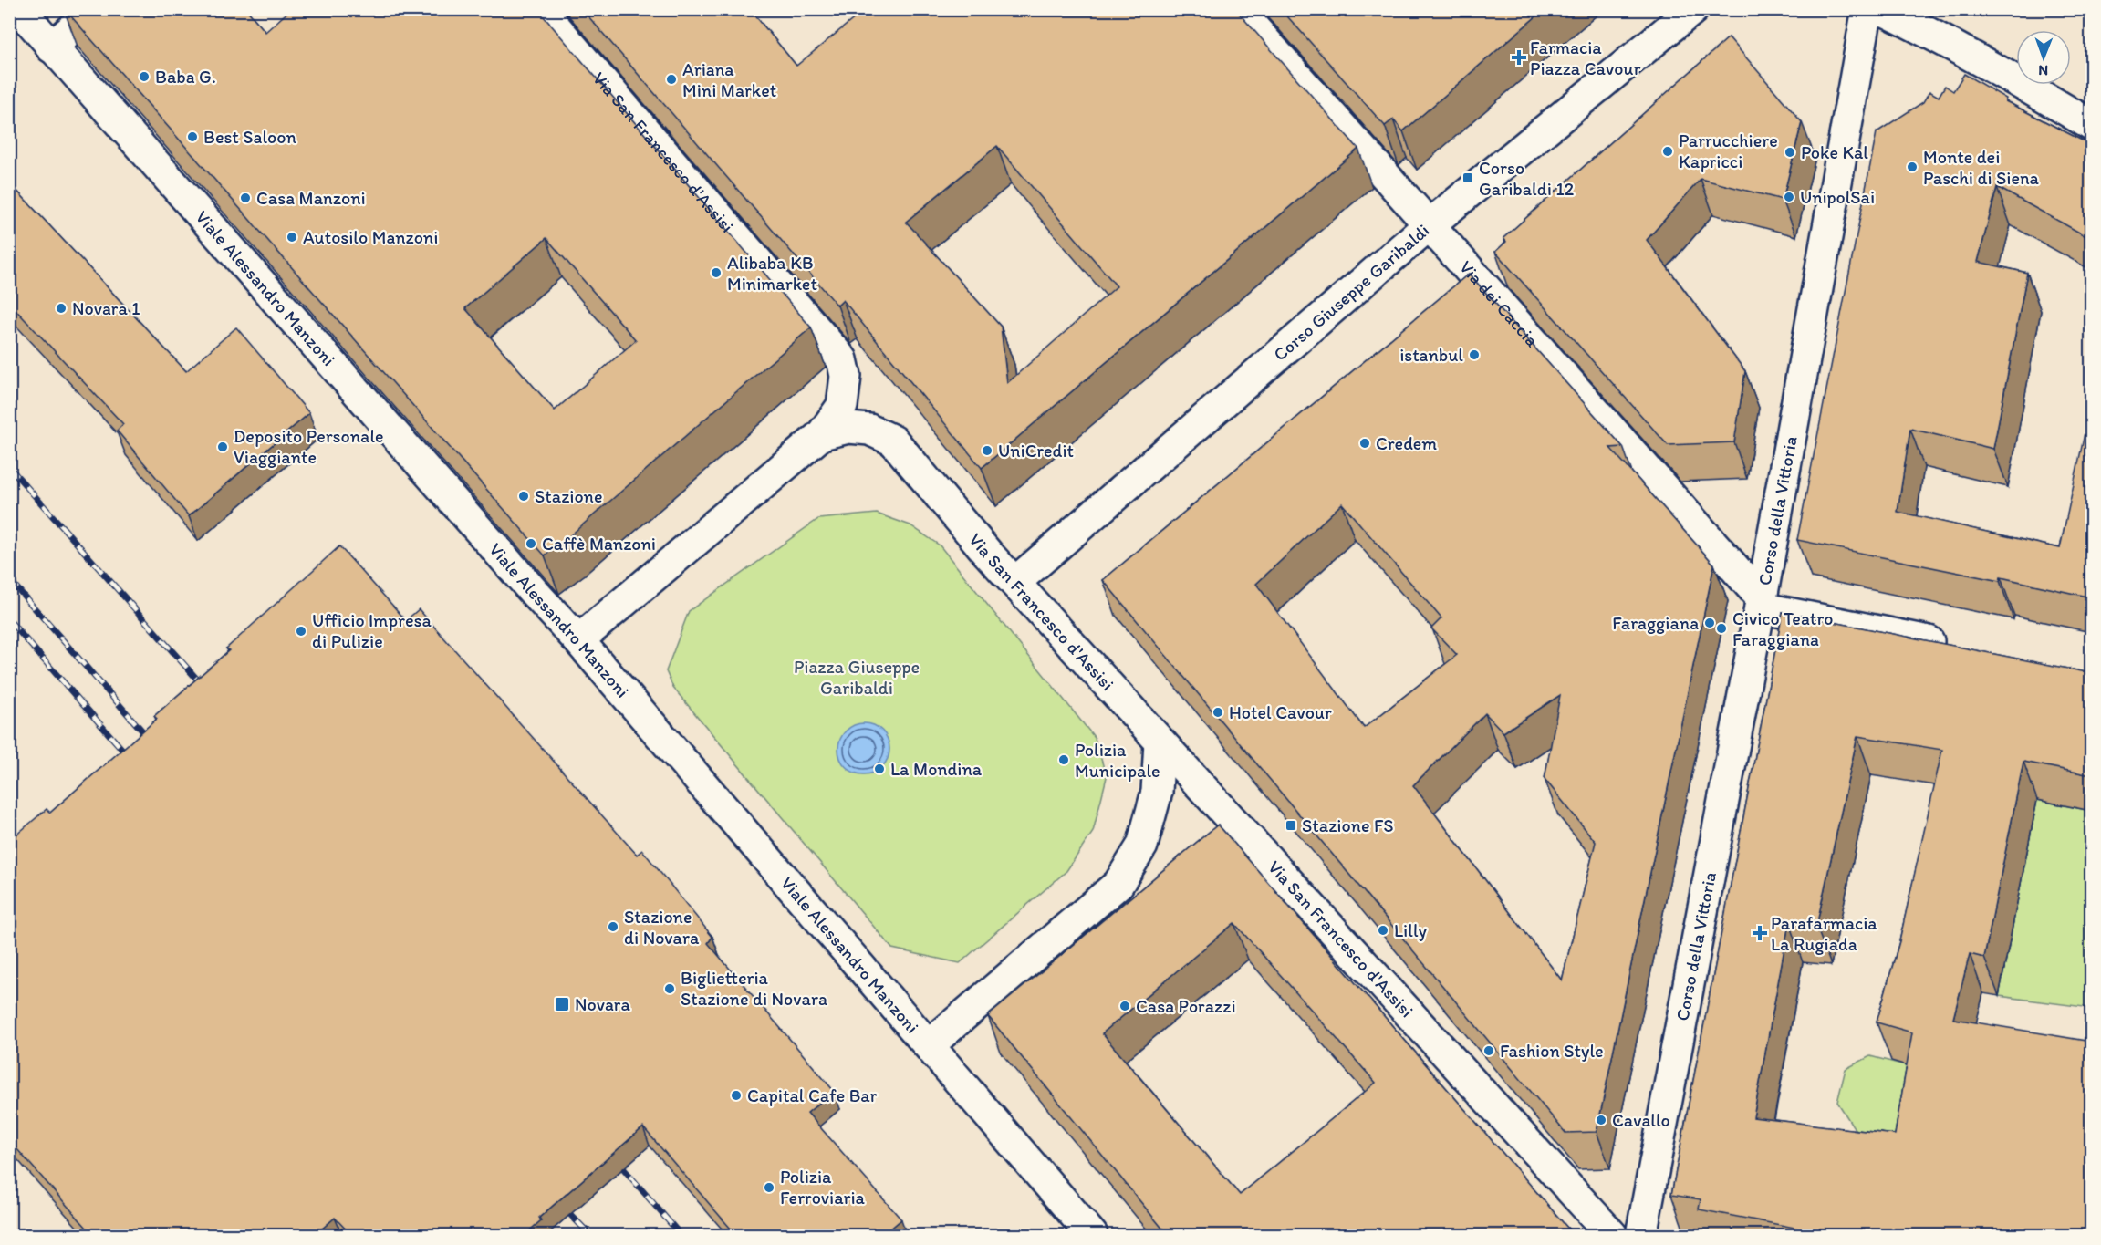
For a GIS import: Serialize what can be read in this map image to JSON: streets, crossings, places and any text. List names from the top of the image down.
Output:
{
  "streets": {
    "street": [
      "Via San Francesco d'Assisi",
      "Viale Alessandro Manzoni",
      "Corso Giuseppe Garibaldi",
      "Via dei Caccia",
      "Corso della Vittoria"
    ]
  },
  "crossings": [
    ["Via San Francesco d'Assisi", "Corso Giuseppe Garibaldi"],
    ["Corso Giuseppe Garibaldi", "Via dei Caccia"],
    ["Via dei Caccia", "Corso della Vittoria"]
  ],
  "parks": ["Piazza Giuseppe Garibaldi"],
  "places": {
    "health": ["Farmacia Piazza Cavour", "Parafarmacia La Rugiada"],
    "other": [
      "Baba G.",
      "Ariana Mini Market",
      "Best Saloon",
      "Parrucchiere Kapricci",
      "Poke Kal",
      "Monte dei Paschi di Siena",
      "UnipolSai",
      "Casa Manzoni",
      "Autosilo Manzoni",
      "Alibaba KB Minimarket",
      "Novara 1",
      "istanbul",
      "Credem",
      "Deposito Personale Viaggiante",
      "UniCredit",
      "Stazione",
      "Caffè Manzoni",
      "Faraggiana",
      "Civico Teatro Faraggiana",
      "Ufficio Impresa di Pulizie",
      "Hotel Cavour",
      "Polizia Municipale",
      "La Mondina",
      "Stazione di Novara",
      "Lilly",
      "Biglietteria Stazione di Novara",
      "Casa Porazzi",
      "Fashion Style",
      "Capital Cafe Bar",
      "Cavallo",
      "Polizia Ferroviaria"
    ],
    "transit": ["Corso Garibaldi 12", "Stazione FS", "Novara"]
  },
  "north": "bottom"
}
